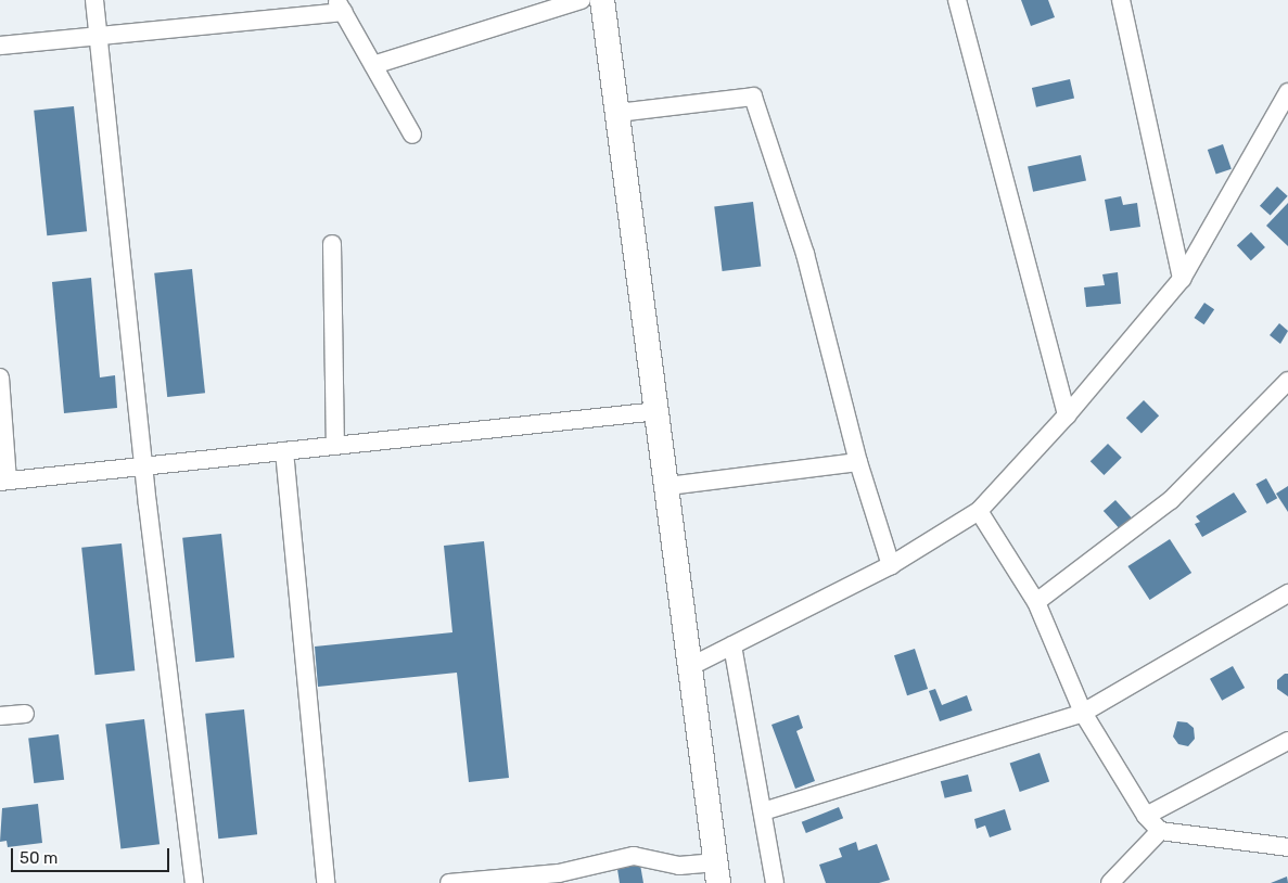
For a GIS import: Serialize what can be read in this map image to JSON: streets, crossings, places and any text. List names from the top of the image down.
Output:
{
  "scale_bar": "50 m"
}
